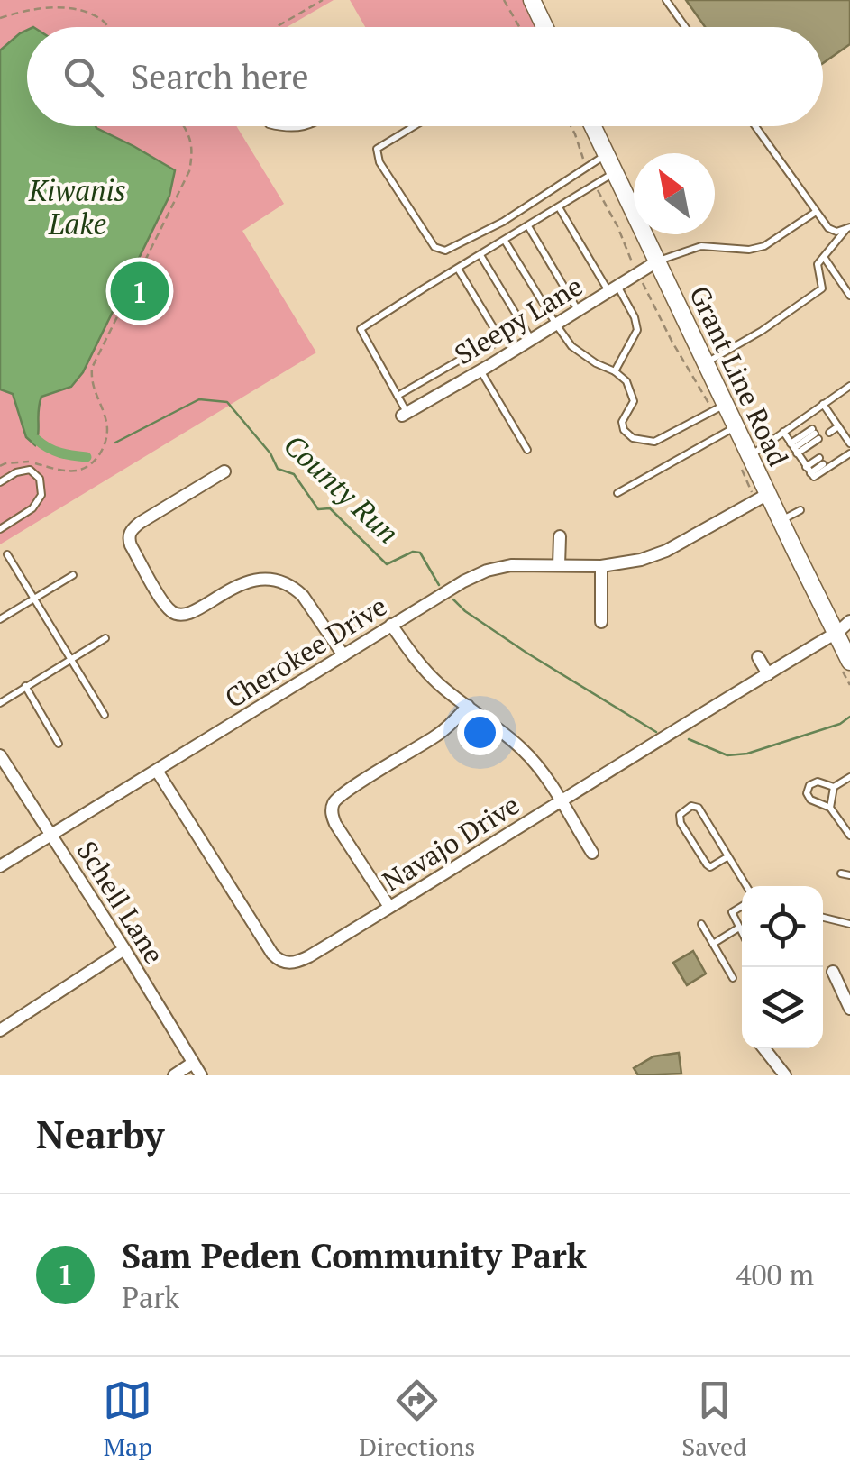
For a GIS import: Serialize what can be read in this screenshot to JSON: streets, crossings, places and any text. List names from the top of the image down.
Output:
{
  "streets": {
    "main road": ["Grant Line Road"],
    "street": [
      "Sleepy Lane",
      "Cherokee Drive",
      "Navajo Drive",
      "Schell Lane"
    ]
  },
  "crossings": [
    ["Sleepy Lane", "Grant Line Road"],
    ["Grant Line Road", "Cherokee Drive"],
    ["Grant Line Road", "Navajo Drive"],
    ["Cherokee Drive", "Navajo Drive"],
    ["Cherokee Drive", "Schell Lane"]
  ],
  "water": ["Kiwanis Lake", "County Run"],
  "north": "top left",
  "page": {
    "search": "Search here",
    "pins": "1",
    "heading": "Nearby",
    "list": [
      {
        "mark": "1",
        "name": "Sam Peden Community Park",
        "note": "Park",
        "value": "400 m"
      }
    ],
    "nav": ["Map", "Directions", "Saved"]
  }
}
